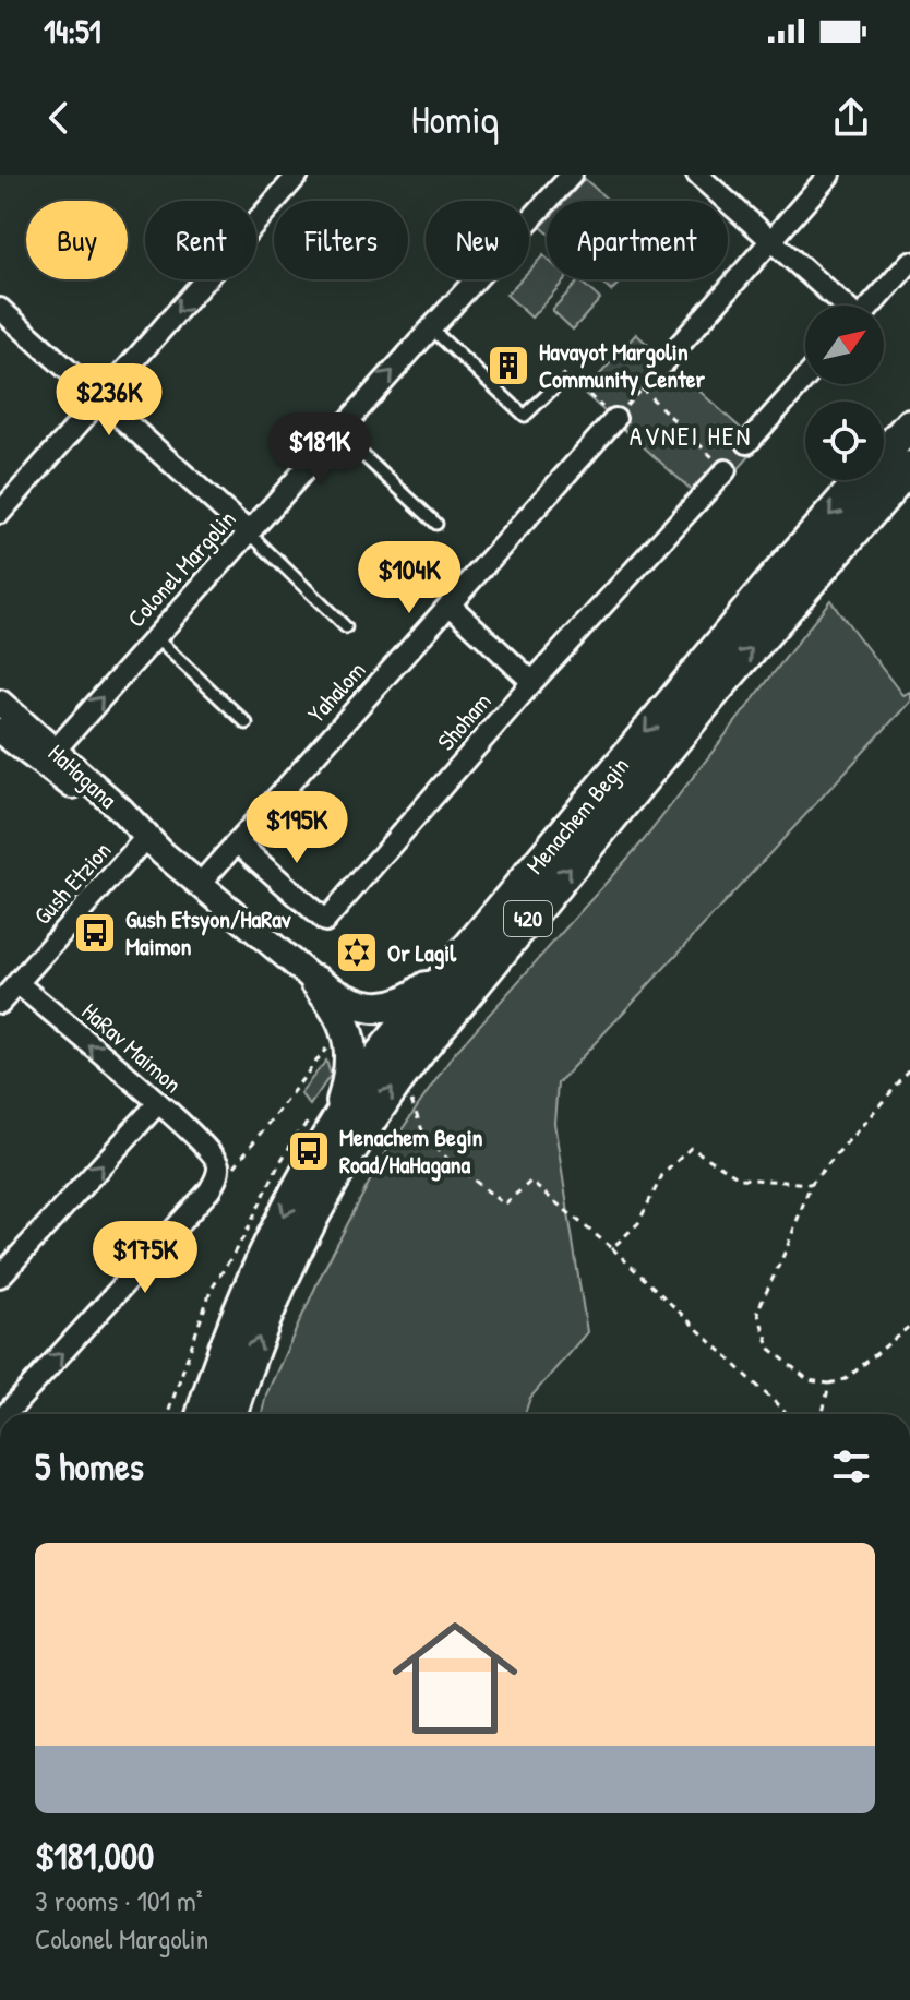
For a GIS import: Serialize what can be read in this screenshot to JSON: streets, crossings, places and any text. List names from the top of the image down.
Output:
{
  "streets": {
    "main road": ["Menachem Begin", "420"],
    "street": [
      "Colonel Margolin",
      "Yahalom",
      "Shoham",
      "HaHagana",
      "Gush Etzion",
      "HaRav Maimon"
    ]
  },
  "crossings": [
    ["Colonel Margolin", "HaHagana"],
    ["Yahalom", "Shoham"],
    ["Yahalom", "HaHagana"],
    ["HaHagana", "Gush Etzion"],
    ["Gush Etzion", "HaRav Maimon"]
  ],
  "one_way": ["Colonel Margolin", "HaRav Maimon"],
  "districts": ["AVNEI HEN"],
  "places": {
    "building": ["Havayot Margolin Community Center"],
    "bus stop": ["Gush Etsyon/HaRav Maimon", "Menachem Begin Road/HaHagana"],
    "synagogue": ["Or Lagil"]
  },
  "north": "top right",
  "page": {
    "status": "14:51",
    "header": "Homiq",
    "chip": [
      "Buy",
      "Rent",
      "Filters",
      "New",
      "Apartment"
    ],
    "price": [
      "$236K",
      "$181K",
      "$104K",
      "$195K",
      "$175K"
    ],
    "heading": "5 homes",
    "list": [
      {
        "name": "$181,000",
        "note": "3 rooms · 101 m² · Colonel Margolin"
      }
    ]
  }
}
